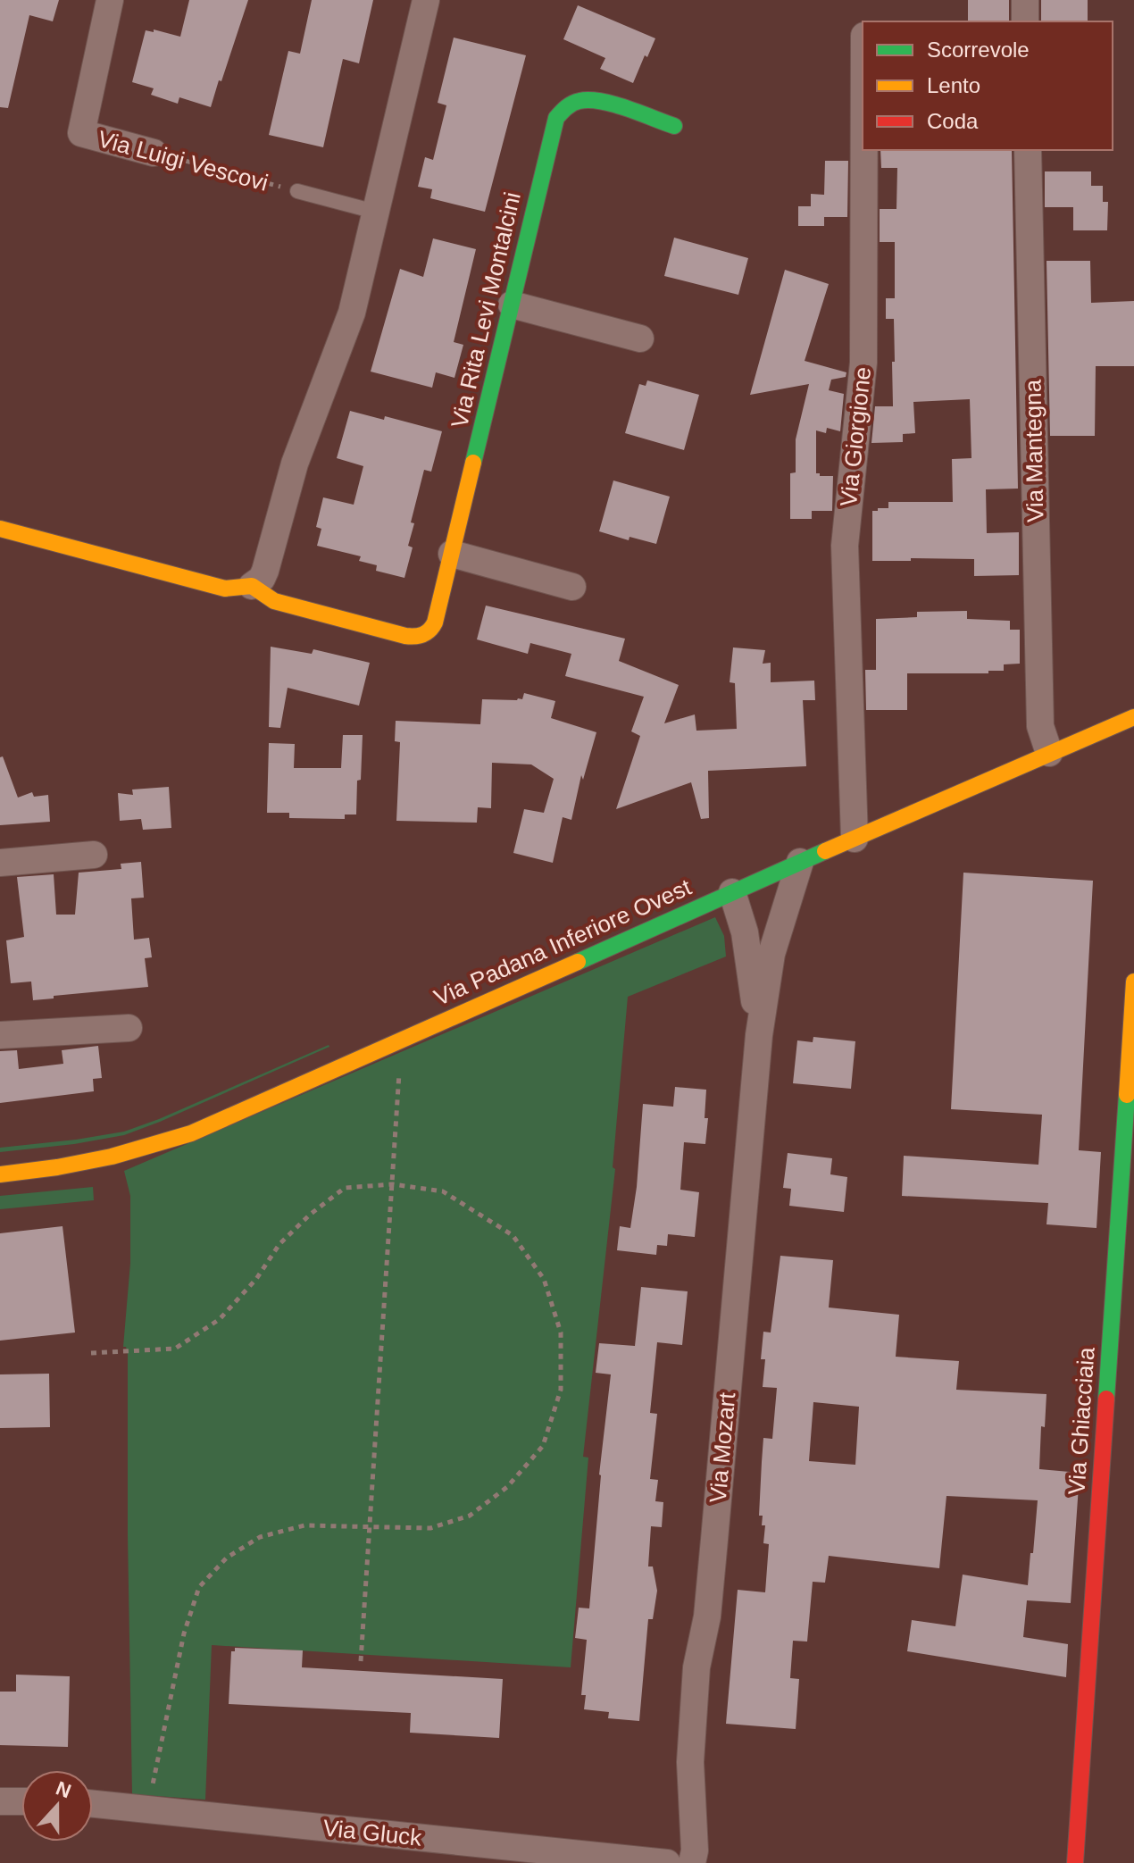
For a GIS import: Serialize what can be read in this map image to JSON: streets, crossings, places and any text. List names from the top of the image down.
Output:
{
  "streets": {
    "street": [
      "Via Luigi Vescovi",
      "Via Rita Levi Montalcini",
      "Via Giorgione",
      "Via Mantegna",
      "Via Padana Inferiore Ovest",
      "Via Ghiacciaia",
      "Via Mozart",
      "Via Gluck"
    ]
  },
  "crossings": [
    ["Via Giorgione", "Via Padana Inferiore Ovest"],
    ["Via Mantegna", "Via Padana Inferiore Ovest"],
    ["Via Padana Inferiore Ovest", "Via Mozart"],
    ["Via Mozart", "Via Gluck"]
  ],
  "legend": ["Scorrevole", "Lento", "Coda"],
  "north": "top"
}
